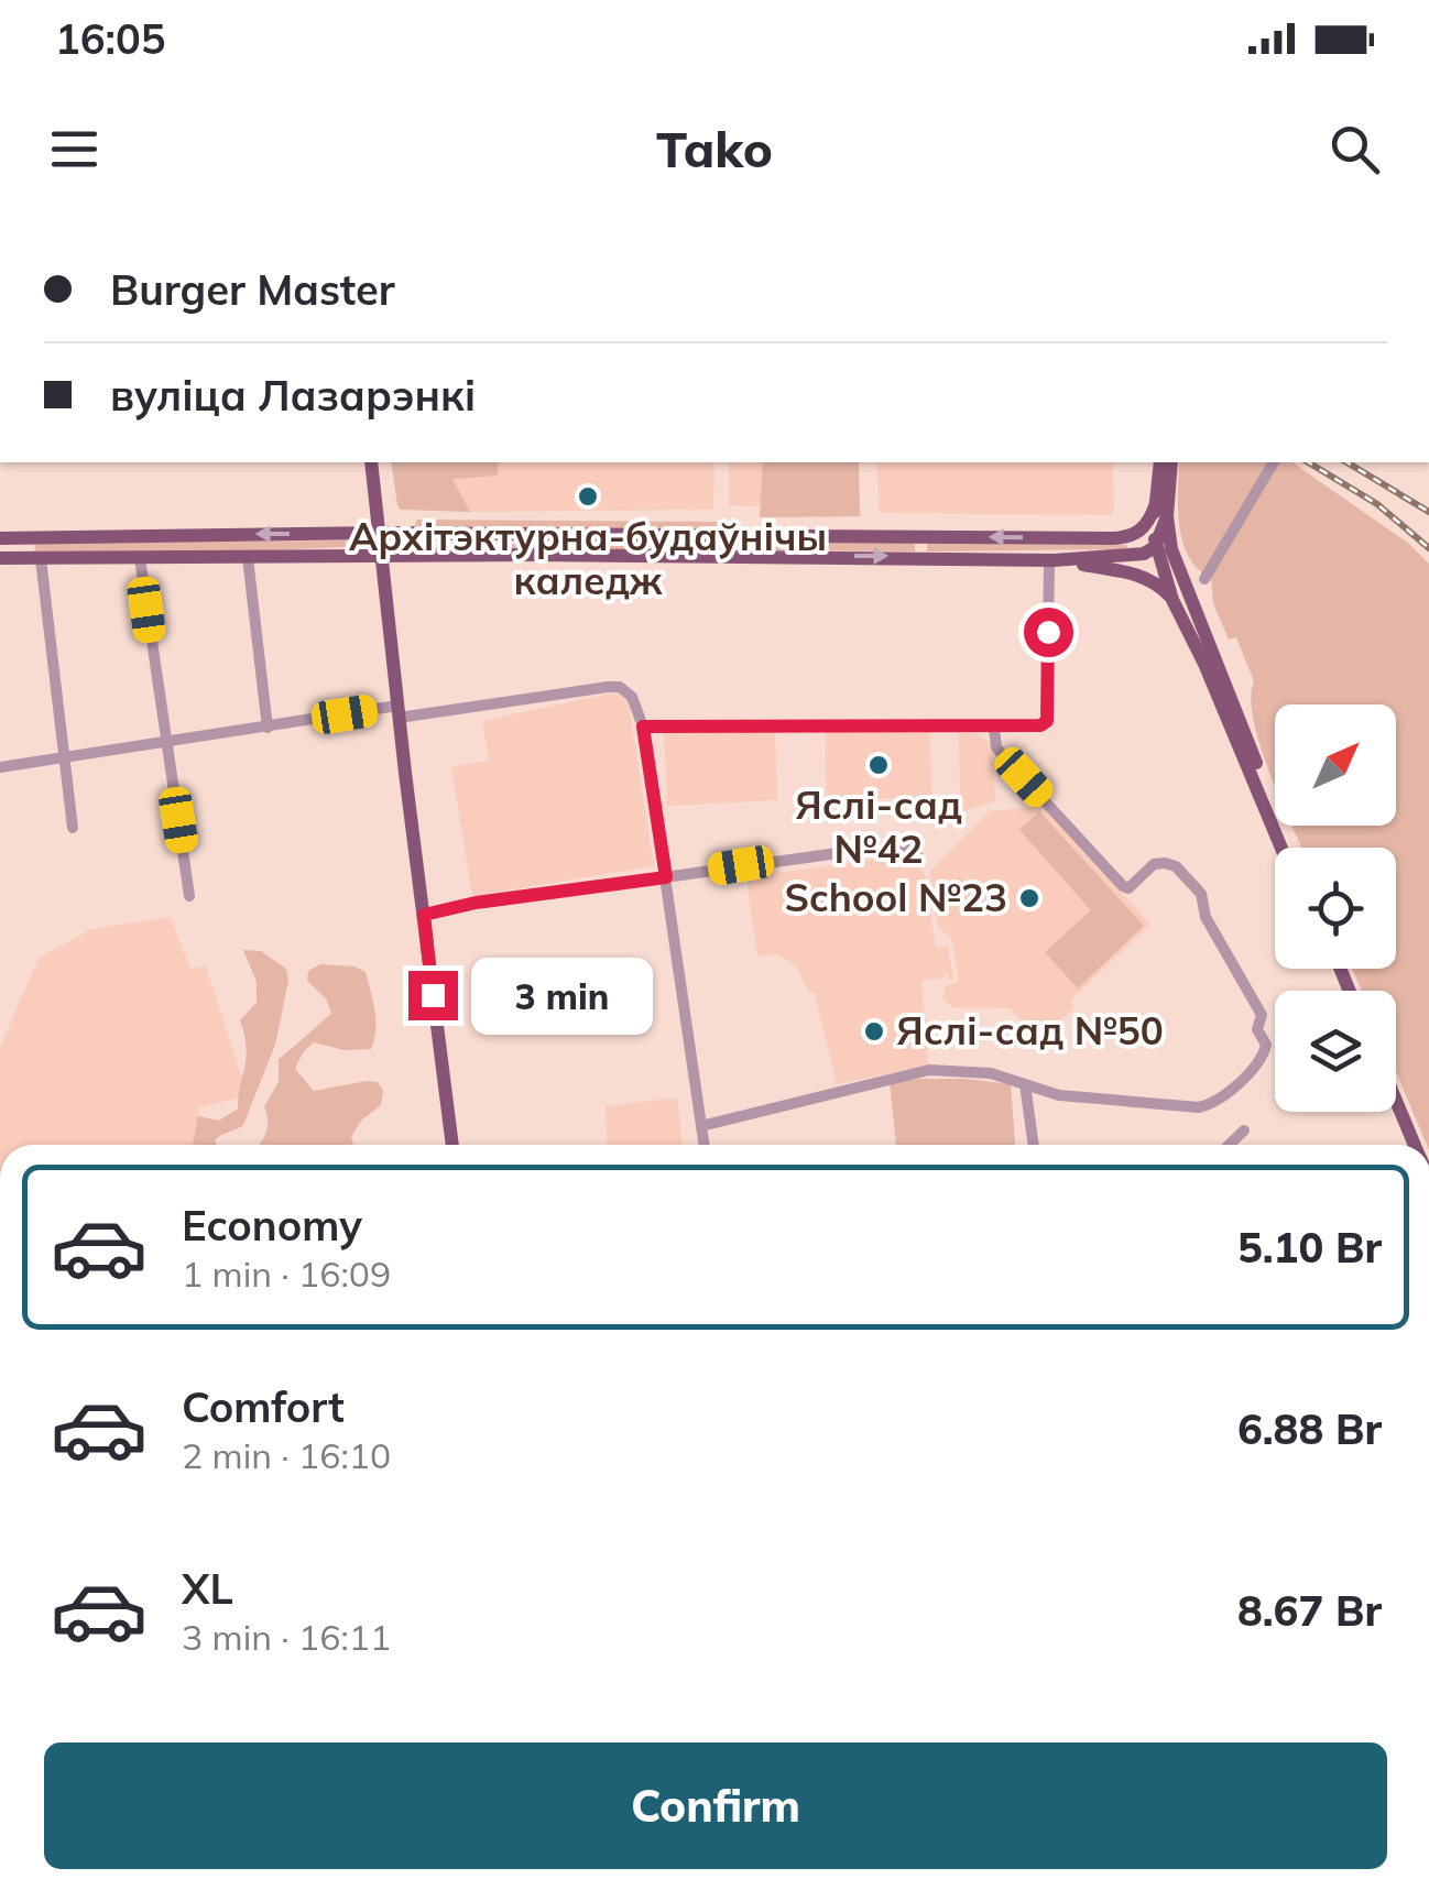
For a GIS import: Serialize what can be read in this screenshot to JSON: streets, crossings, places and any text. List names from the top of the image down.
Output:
{
  "places": [
    "Архітэктурна-будаўнічы каледж",
    "Яслі-сад №42",
    "School №23",
    "Яслі-сад №50"
  ],
  "north": "top right",
  "page": {
    "status": "16:05",
    "header": "Tako",
    "banner": ["Burger Master", "вуліца Лазарэнкі"],
    "bubble": "3 min",
    "list": [
      {
        "name": "Economy",
        "note": "1 min · 16:09",
        "value": "5.10 Br"
      },
      {
        "name": "Comfort",
        "note": "2 min · 16:10",
        "value": "6.88 Br"
      },
      {
        "name": "XL",
        "note": "3 min · 16:11",
        "value": "8.67 Br"
      }
    ],
    "buttons": "Confirm"
  }
}
